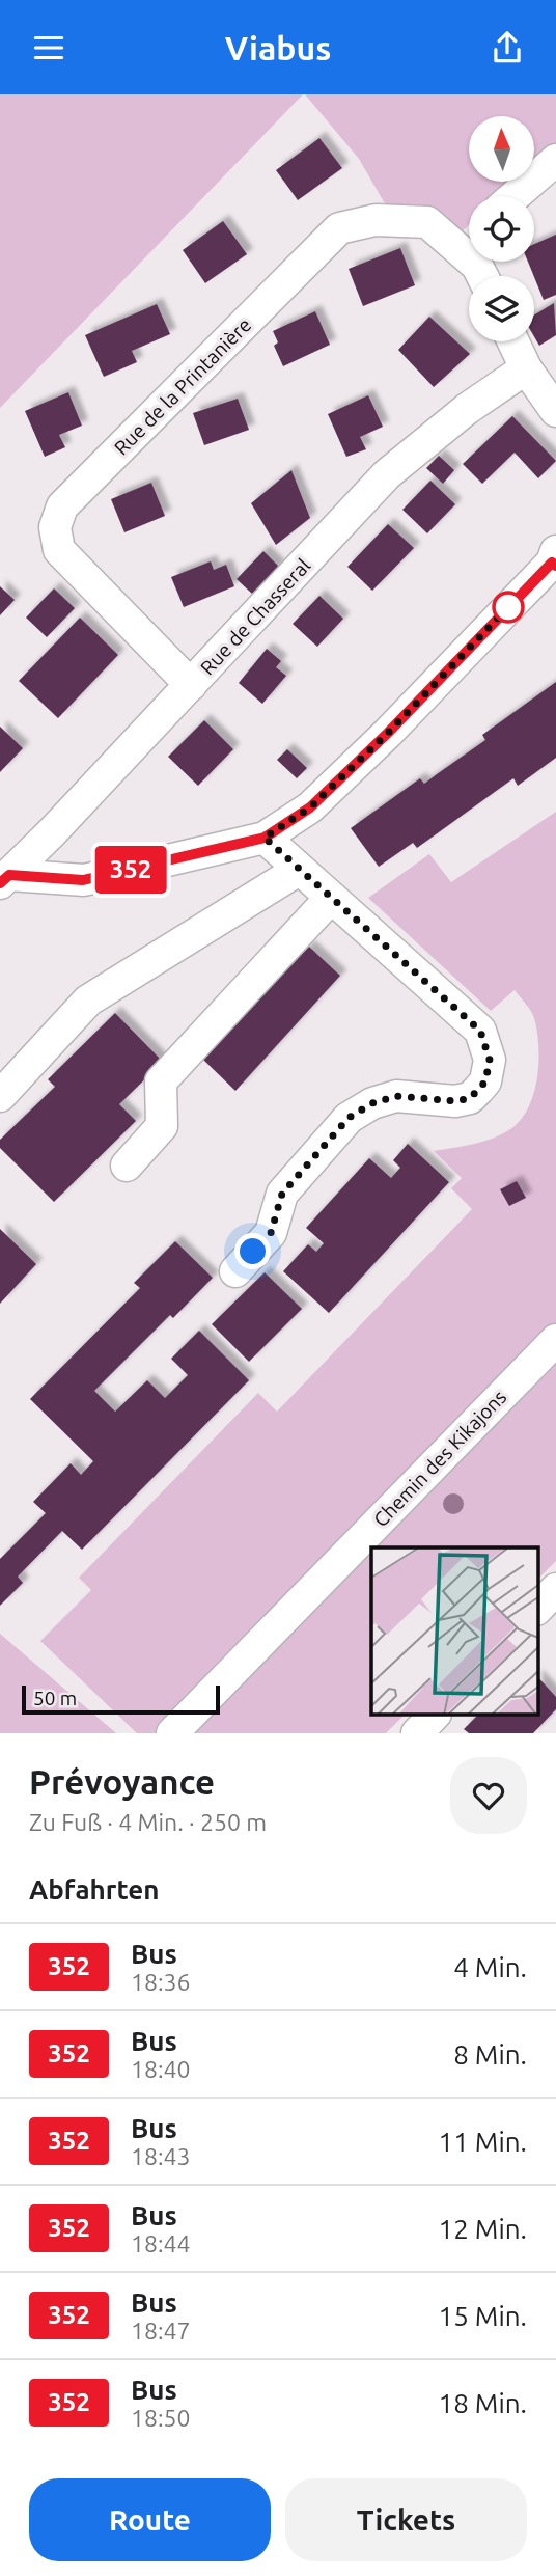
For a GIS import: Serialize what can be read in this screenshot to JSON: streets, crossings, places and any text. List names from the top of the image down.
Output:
{
  "streets": {
    "street": ["Rue de la Printanière", "Rue de Chasseral", "Chemin des Kikajons"]
  },
  "crossings": [
    ["Rue de la Printanière", "Rue de Chasseral"]
  ],
  "lines": ["bus line 352"],
  "scale_bar": "50 m",
  "north": "top",
  "page": {
    "header": "Viabus",
    "on_map": "352",
    "scale": "50 m",
    "heading": [
      ["Prévoyance", "Zu Fuß · 4 Min. · 250 m"],
      "Abfahrten"
    ],
    "list": [
      {
        "mark": "352",
        "name": "Bus",
        "note": "18:36",
        "value": "4 Min."
      },
      {
        "mark": "352",
        "name": "Bus",
        "note": "18:40",
        "value": "8 Min."
      },
      {
        "mark": "352",
        "name": "Bus",
        "note": "18:43",
        "value": "11 Min."
      },
      {
        "mark": "352",
        "name": "Bus",
        "note": "18:44",
        "value": "12 Min."
      },
      {
        "mark": "352",
        "name": "Bus",
        "note": "18:47",
        "value": "15 Min."
      },
      {
        "mark": "352",
        "name": "Bus",
        "note": "18:50",
        "value": "18 Min."
      }
    ],
    "buttons": ["Route", "Tickets"]
  }
}
